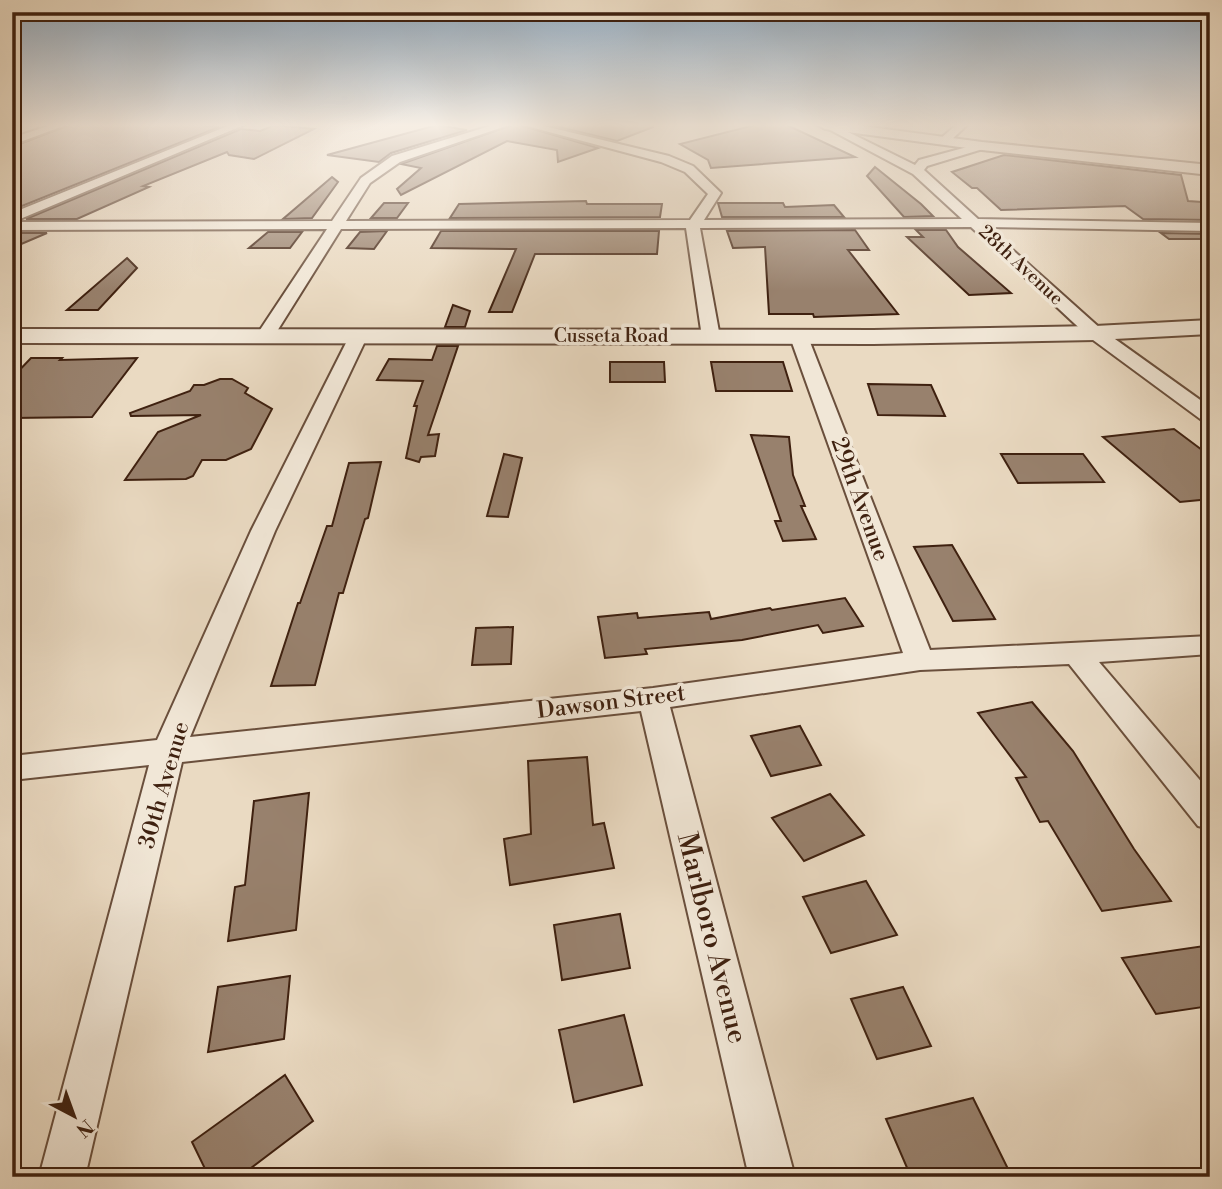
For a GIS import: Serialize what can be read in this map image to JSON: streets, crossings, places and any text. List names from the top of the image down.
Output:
{
  "streets": {
    "street": [
      "28th Avenue",
      "Cusseta Road",
      "29th Avenue",
      "Dawson Street",
      "30th Avenue",
      "Marlboro Avenue"
    ]
  },
  "crossings": [
    ["28th Avenue", "Cusseta Road"],
    ["Cusseta Road", "29th Avenue"],
    ["Cusseta Road", "30th Avenue"],
    ["29th Avenue", "Dawson Street"],
    ["Dawson Street", "30th Avenue"],
    ["Dawson Street", "Marlboro Avenue"]
  ],
  "north": "bottom right"
}
